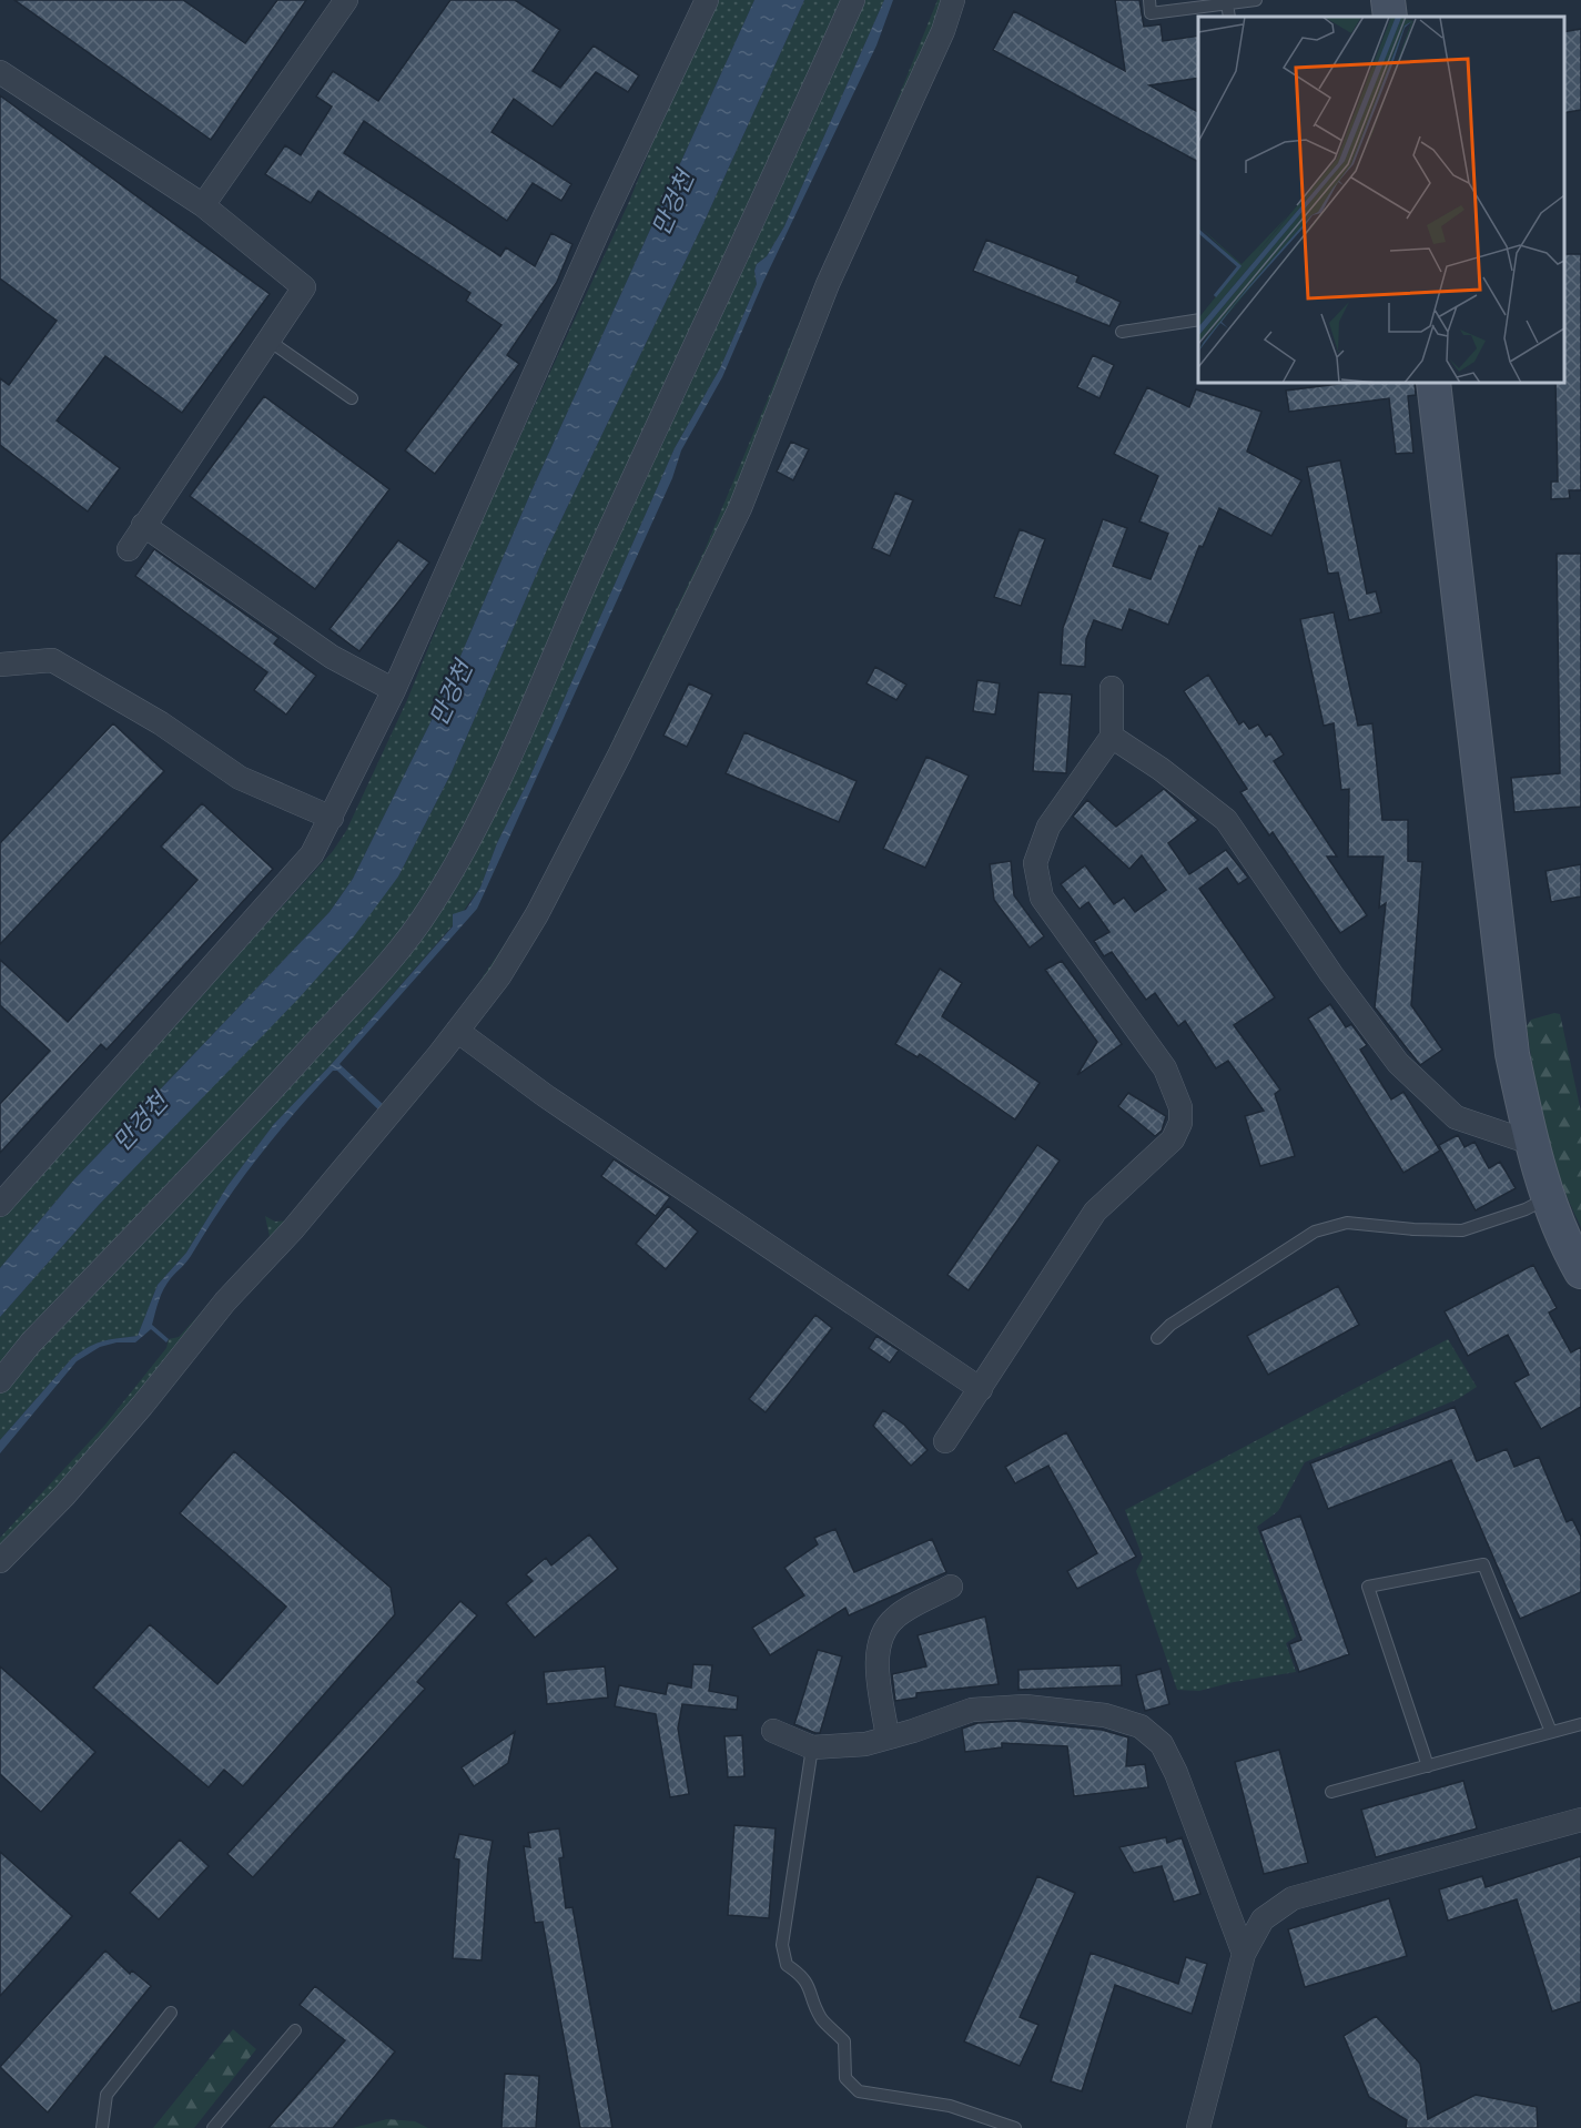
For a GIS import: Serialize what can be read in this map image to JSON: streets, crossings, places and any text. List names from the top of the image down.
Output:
{
  "water": ["만겅천"]
}
